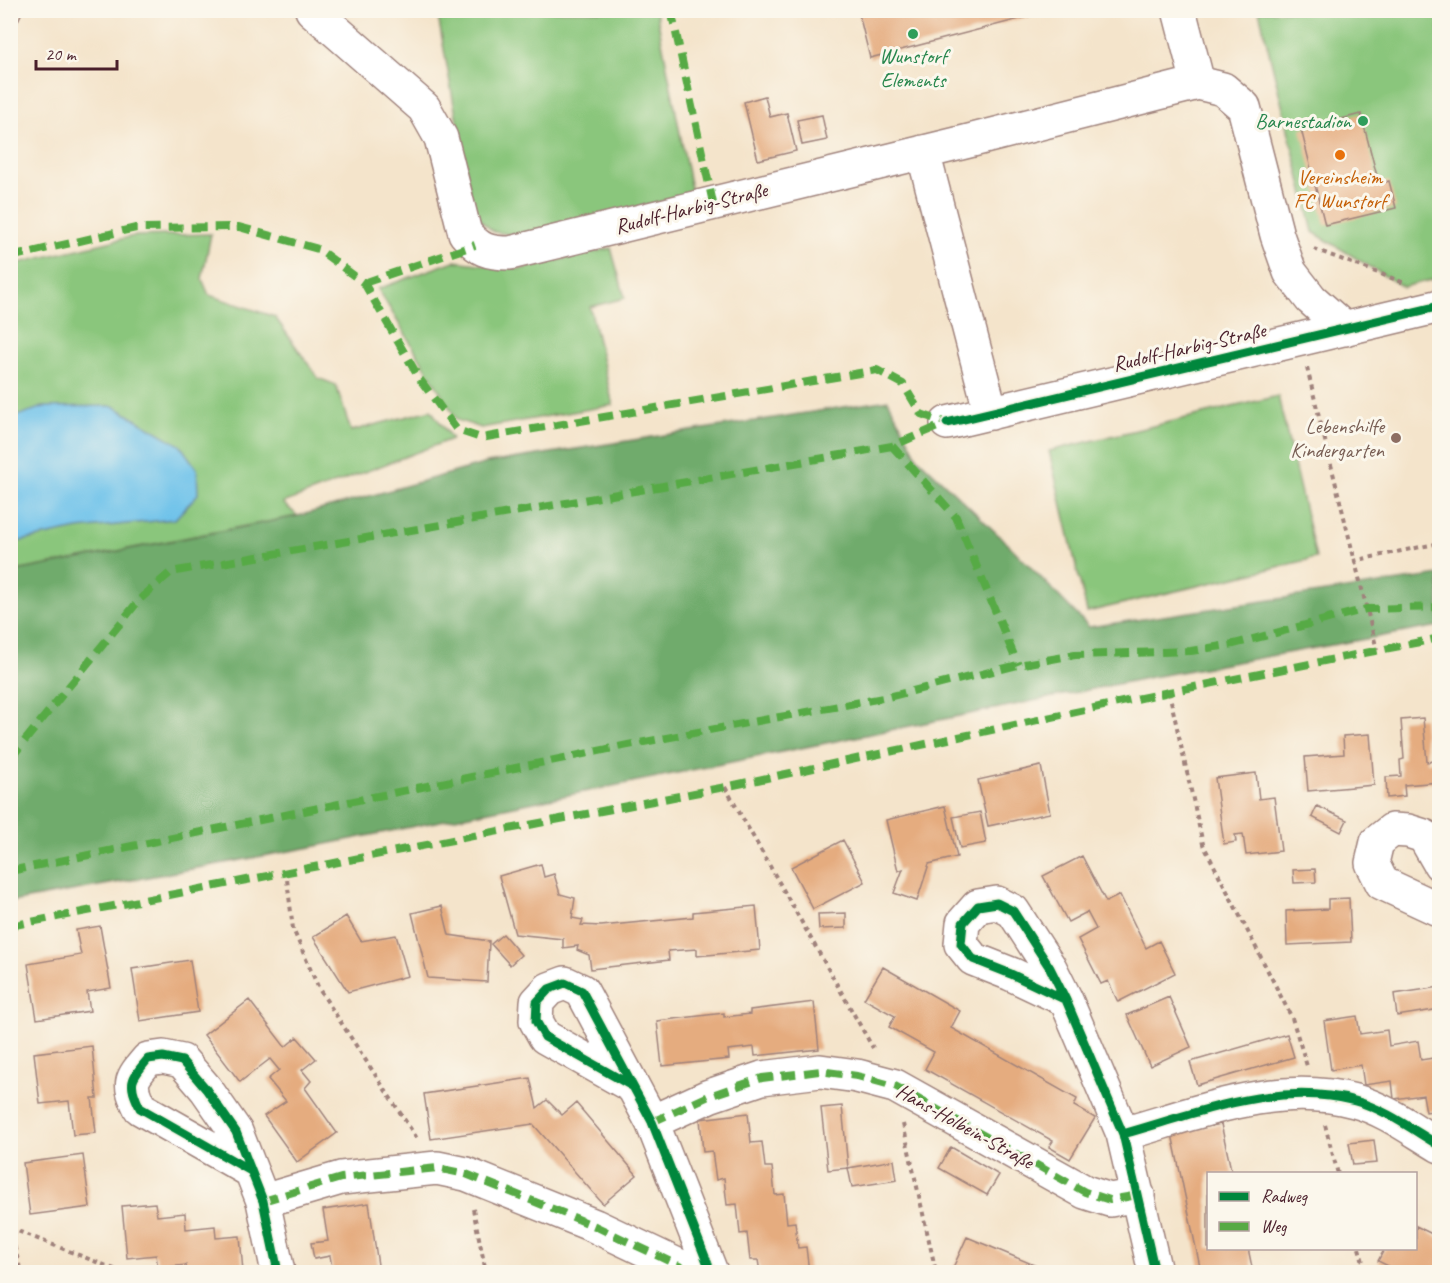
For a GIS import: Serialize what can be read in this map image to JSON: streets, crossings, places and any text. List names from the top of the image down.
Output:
{
  "streets": {
    "street": ["Rudolf-Harbig-Straße", "Hans-Holbein-Straße"]
  },
  "places": [
    "Wunstorf Elements",
    "Barnestadion",
    "Vereinsheim FC Wunstorf",
    "Lebenshilfe Kindergarten"
  ],
  "legend": ["Radweg", "Weg"],
  "scale_bar": "20 m"
}
